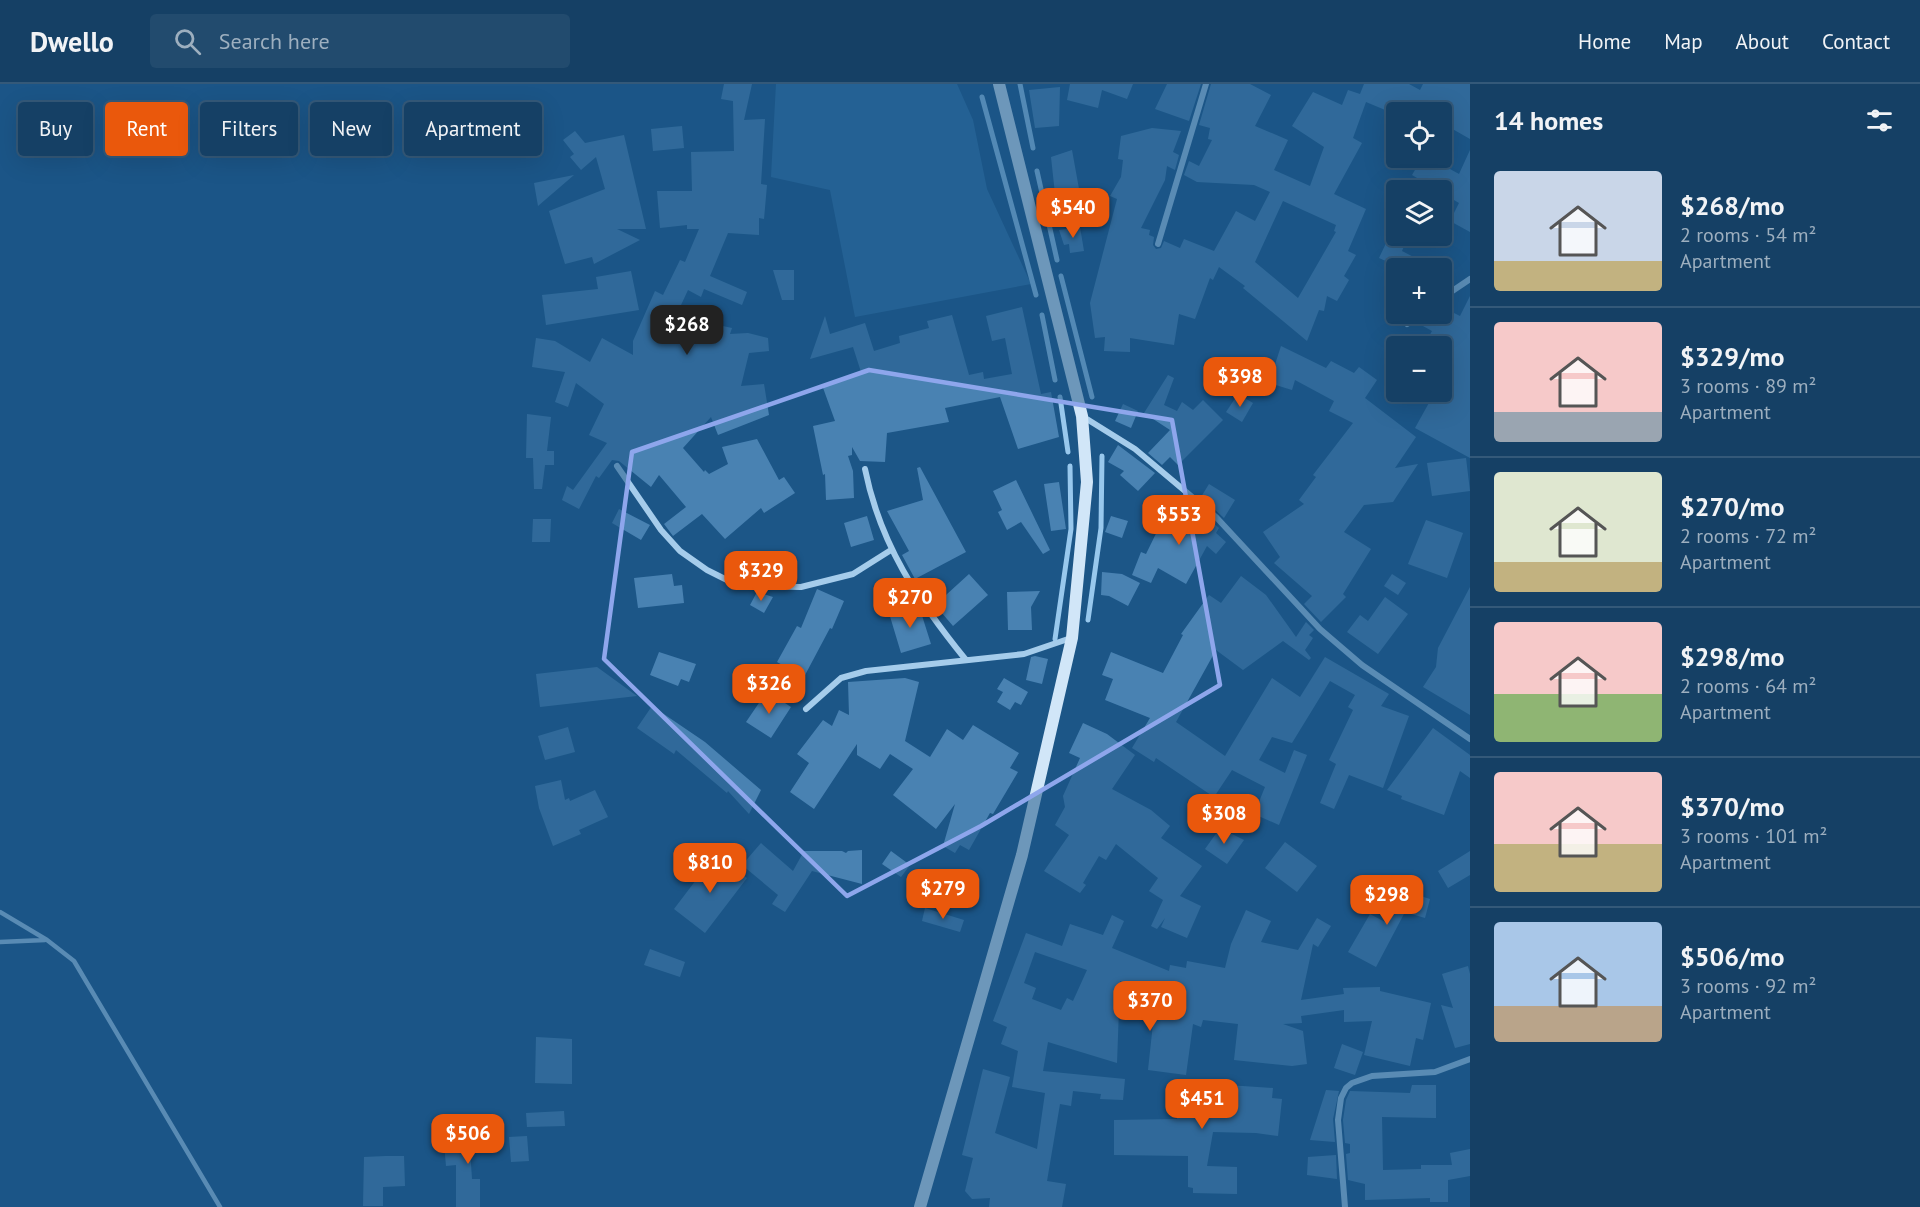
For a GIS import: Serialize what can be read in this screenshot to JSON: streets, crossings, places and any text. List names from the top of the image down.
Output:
{
  "page": {
    "header": "Dwello",
    "search": "Search here",
    "nav": [
      "Home",
      "Map",
      "About",
      "Contact"
    ],
    "heading": "14 homes",
    "map_buttons": ["+", "−"],
    "chip": [
      "Buy",
      "Rent",
      "Filters",
      "New",
      "Apartment"
    ],
    "list": [
      {
        "name": "$268/mo",
        "note": "2 rooms · 54 m² · Apartment"
      },
      {
        "name": "$329/mo",
        "note": "3 rooms · 89 m² · Apartment"
      },
      {
        "name": "$270/mo",
        "note": "2 rooms · 72 m² · Apartment"
      },
      {
        "name": "$298/mo",
        "note": "2 rooms · 64 m² · Apartment"
      },
      {
        "name": "$370/mo",
        "note": "3 rooms · 101 m² · Apartment"
      },
      {
        "name": "$506/mo",
        "note": "3 rooms · 92 m² · Apartment"
      }
    ],
    "price": [
      "$540",
      "$268",
      "$398",
      "$553",
      "$329",
      "$270",
      "$326",
      "$308",
      "$810",
      "$279",
      "$298",
      "$370",
      "$451",
      "$506"
    ]
  }
}
